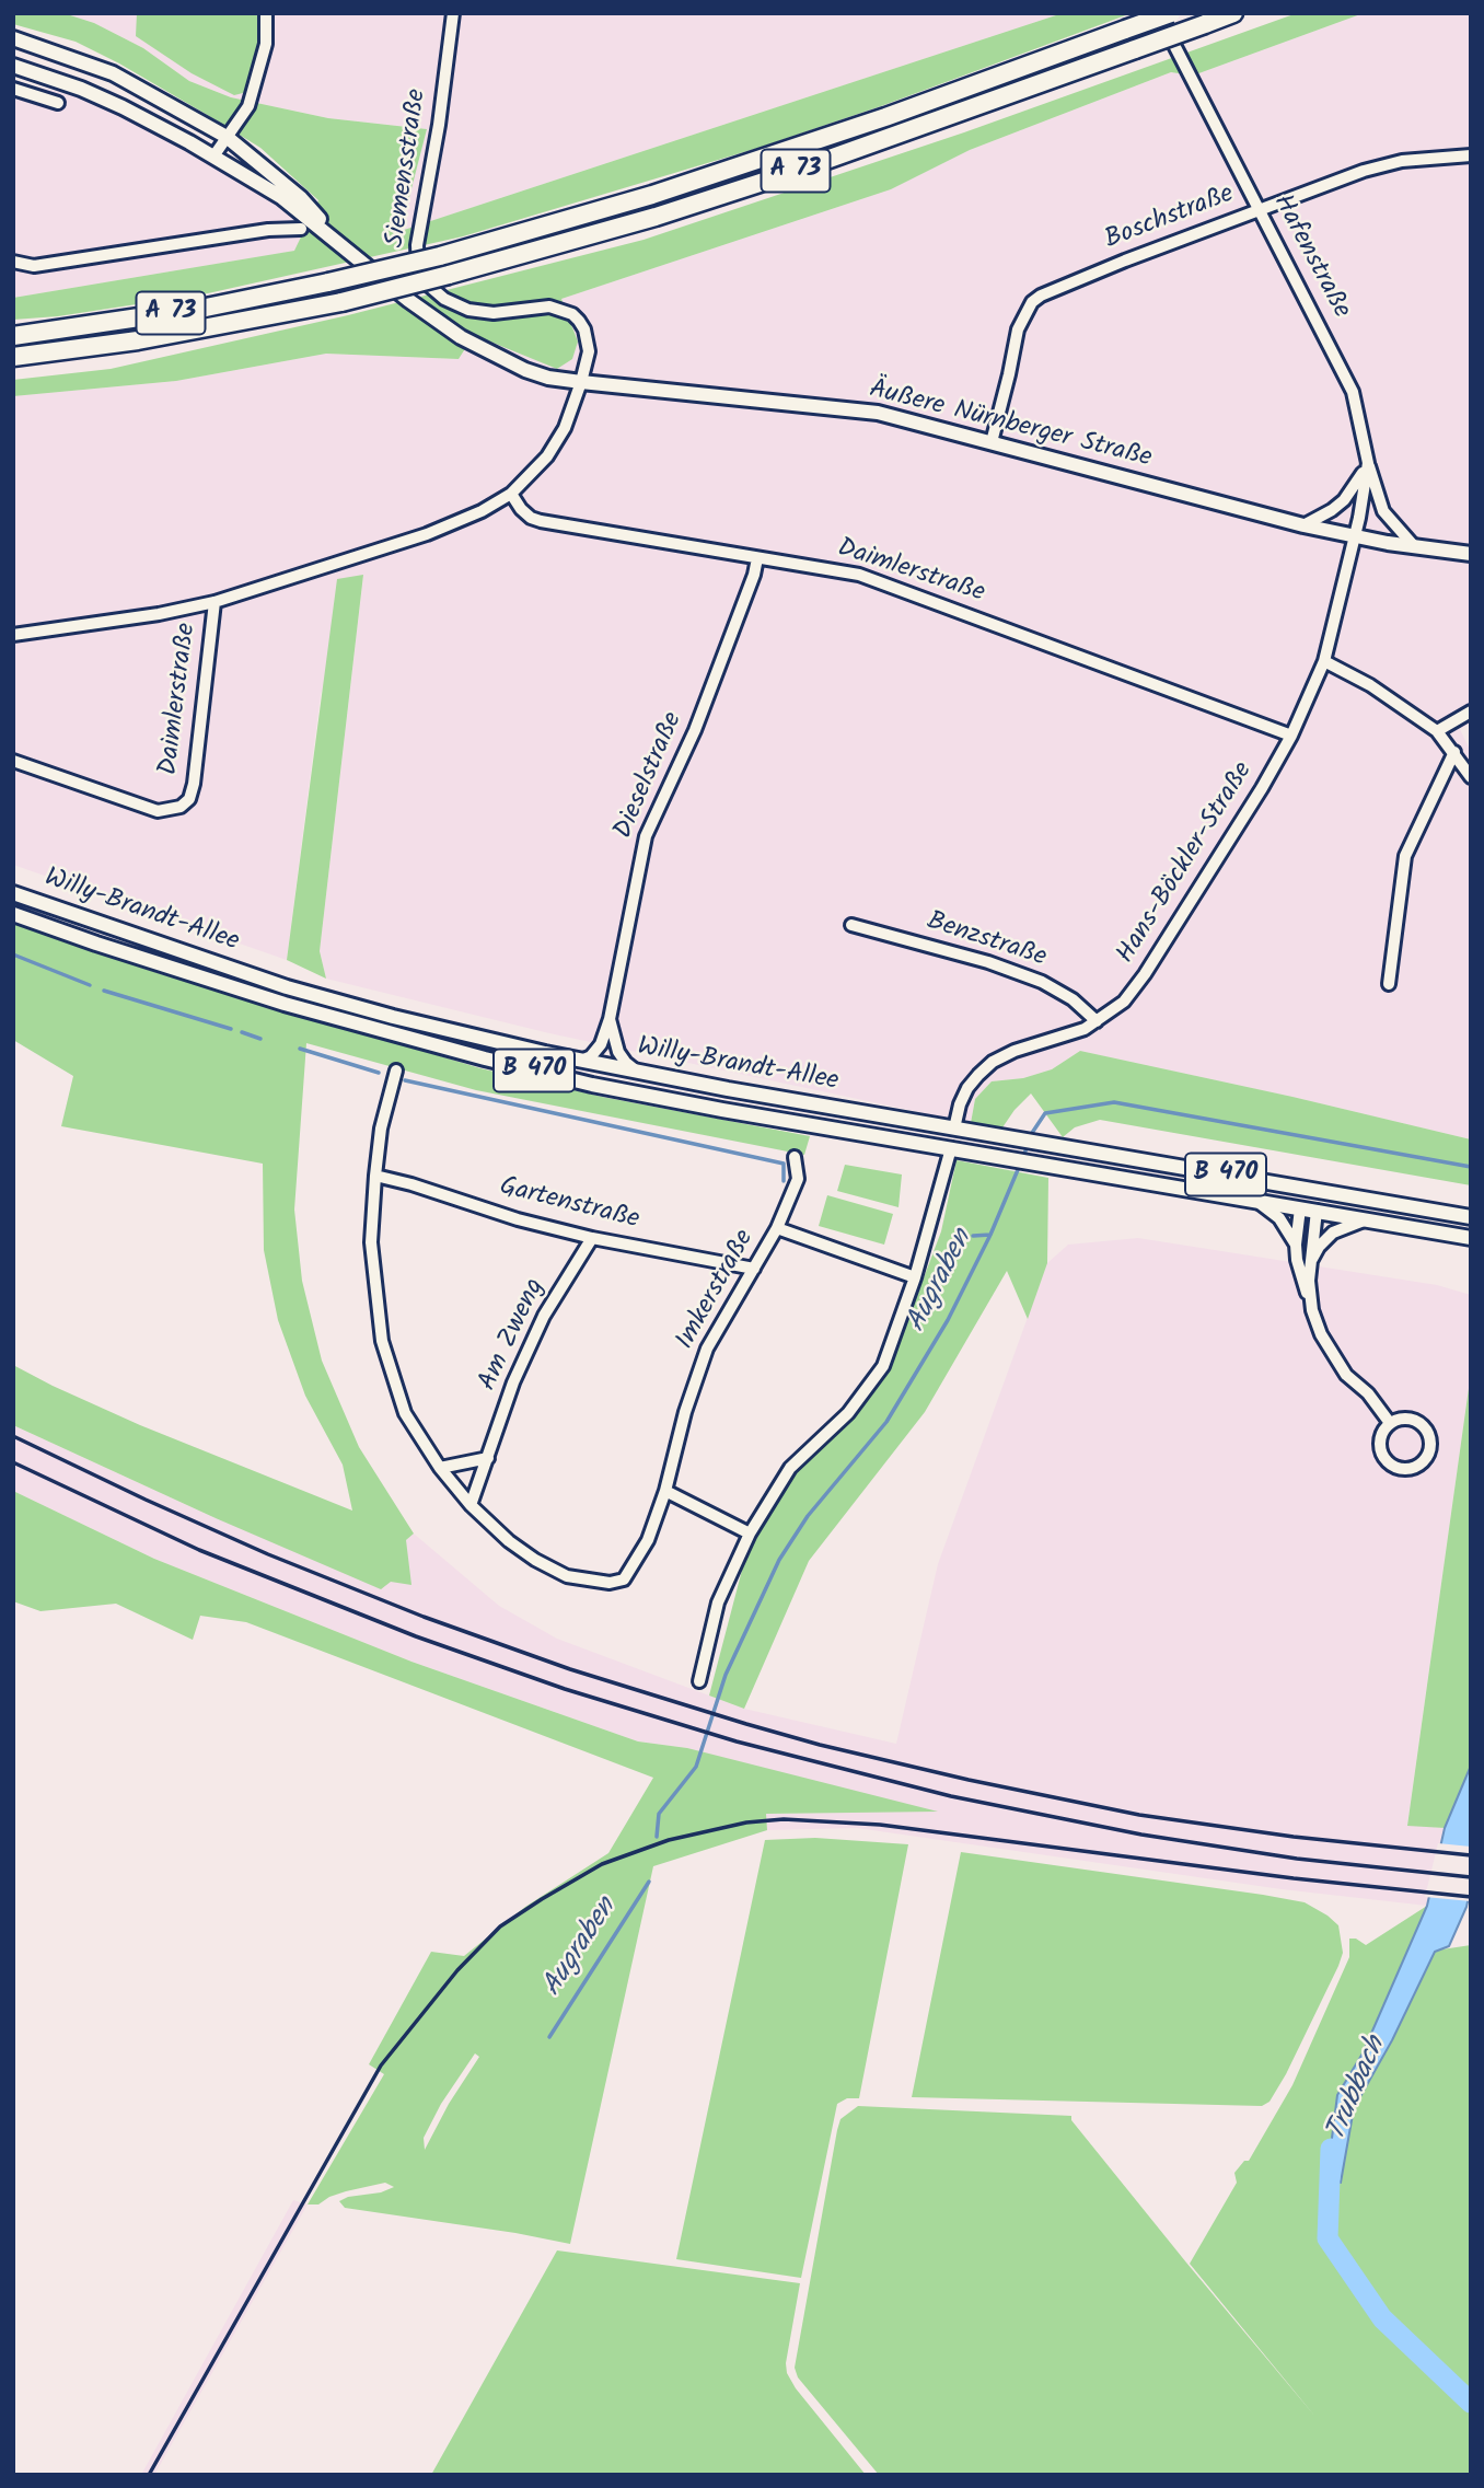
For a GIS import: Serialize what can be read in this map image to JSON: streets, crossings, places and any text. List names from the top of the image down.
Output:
{
  "streets": {
    "highway": ["A 73"],
    "main road": ["Äußere Nürnberger Straße", "Willy-Brandt-Allee", "B 470"],
    "street": [
      "Siemensstraße",
      "Boschstraße",
      "Hafenstraße",
      "Daimlerstraße",
      "Dieselstraße",
      "Hans-Böckler-Straße",
      "Benzstraße",
      "Gartenstraße",
      "Imkerstraße",
      "Am Zweng"
    ]
  },
  "crossings": [
    ["Siemensstraße", "Äußere Nürnberger Straße"],
    ["Siemensstraße", "Daimlerstraße"],
    ["Boschstraße", "Hafenstraße"],
    ["Boschstraße", "Äußere Nürnberger Straße"],
    ["Hafenstraße", "Äußere Nürnberger Straße"],
    ["Hafenstraße", "Hans-Böckler-Straße"],
    ["Äußere Nürnberger Straße", "Daimlerstraße"],
    ["Äußere Nürnberger Straße", "Hans-Böckler-Straße"],
    ["Daimlerstraße", "Dieselstraße"],
    ["Daimlerstraße", "Hans-Böckler-Straße"],
    ["Dieselstraße", "Willy-Brandt-Allee"],
    ["Hans-Böckler-Straße", "Willy-Brandt-Allee"],
    ["Hans-Böckler-Straße", "Benzstraße"],
    ["Gartenstraße", "Imkerstraße"],
    ["Gartenstraße", "Am Zweng"],
    ["Imkerstraße", "Am Zweng"]
  ],
  "water": ["Augraben", "Trubbach"]
}
